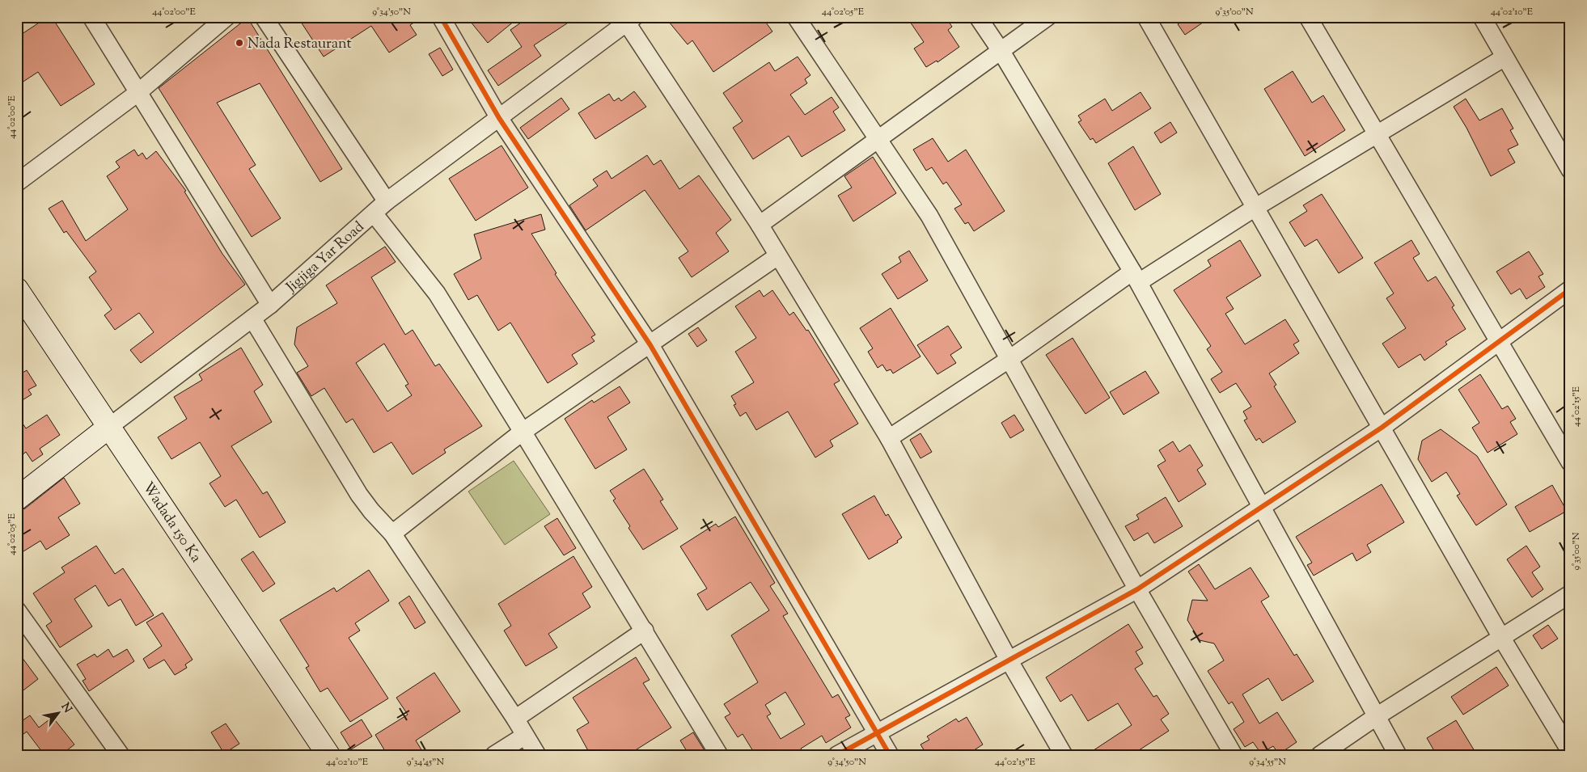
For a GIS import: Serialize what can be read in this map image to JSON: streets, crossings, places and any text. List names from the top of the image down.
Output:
{
  "streets": {
    "street": ["Jigjiga Yar Road", "Wadada 150 Ka"]
  },
  "crossings": [
    ["Jigjiga Yar Road", "Wadada 150 Ka"]
  ],
  "places": ["Nada Restaurant"],
  "north": "top right",
  "coordinates": [
    "44°02'00\"E",
    "9°34'50\"N",
    "44°02'05\"E",
    "9°35'00\"N",
    "44°02'10\"E",
    "44°02'15\"E",
    "9°34'45\"N",
    "9°34'55\"N"
  ]
}
